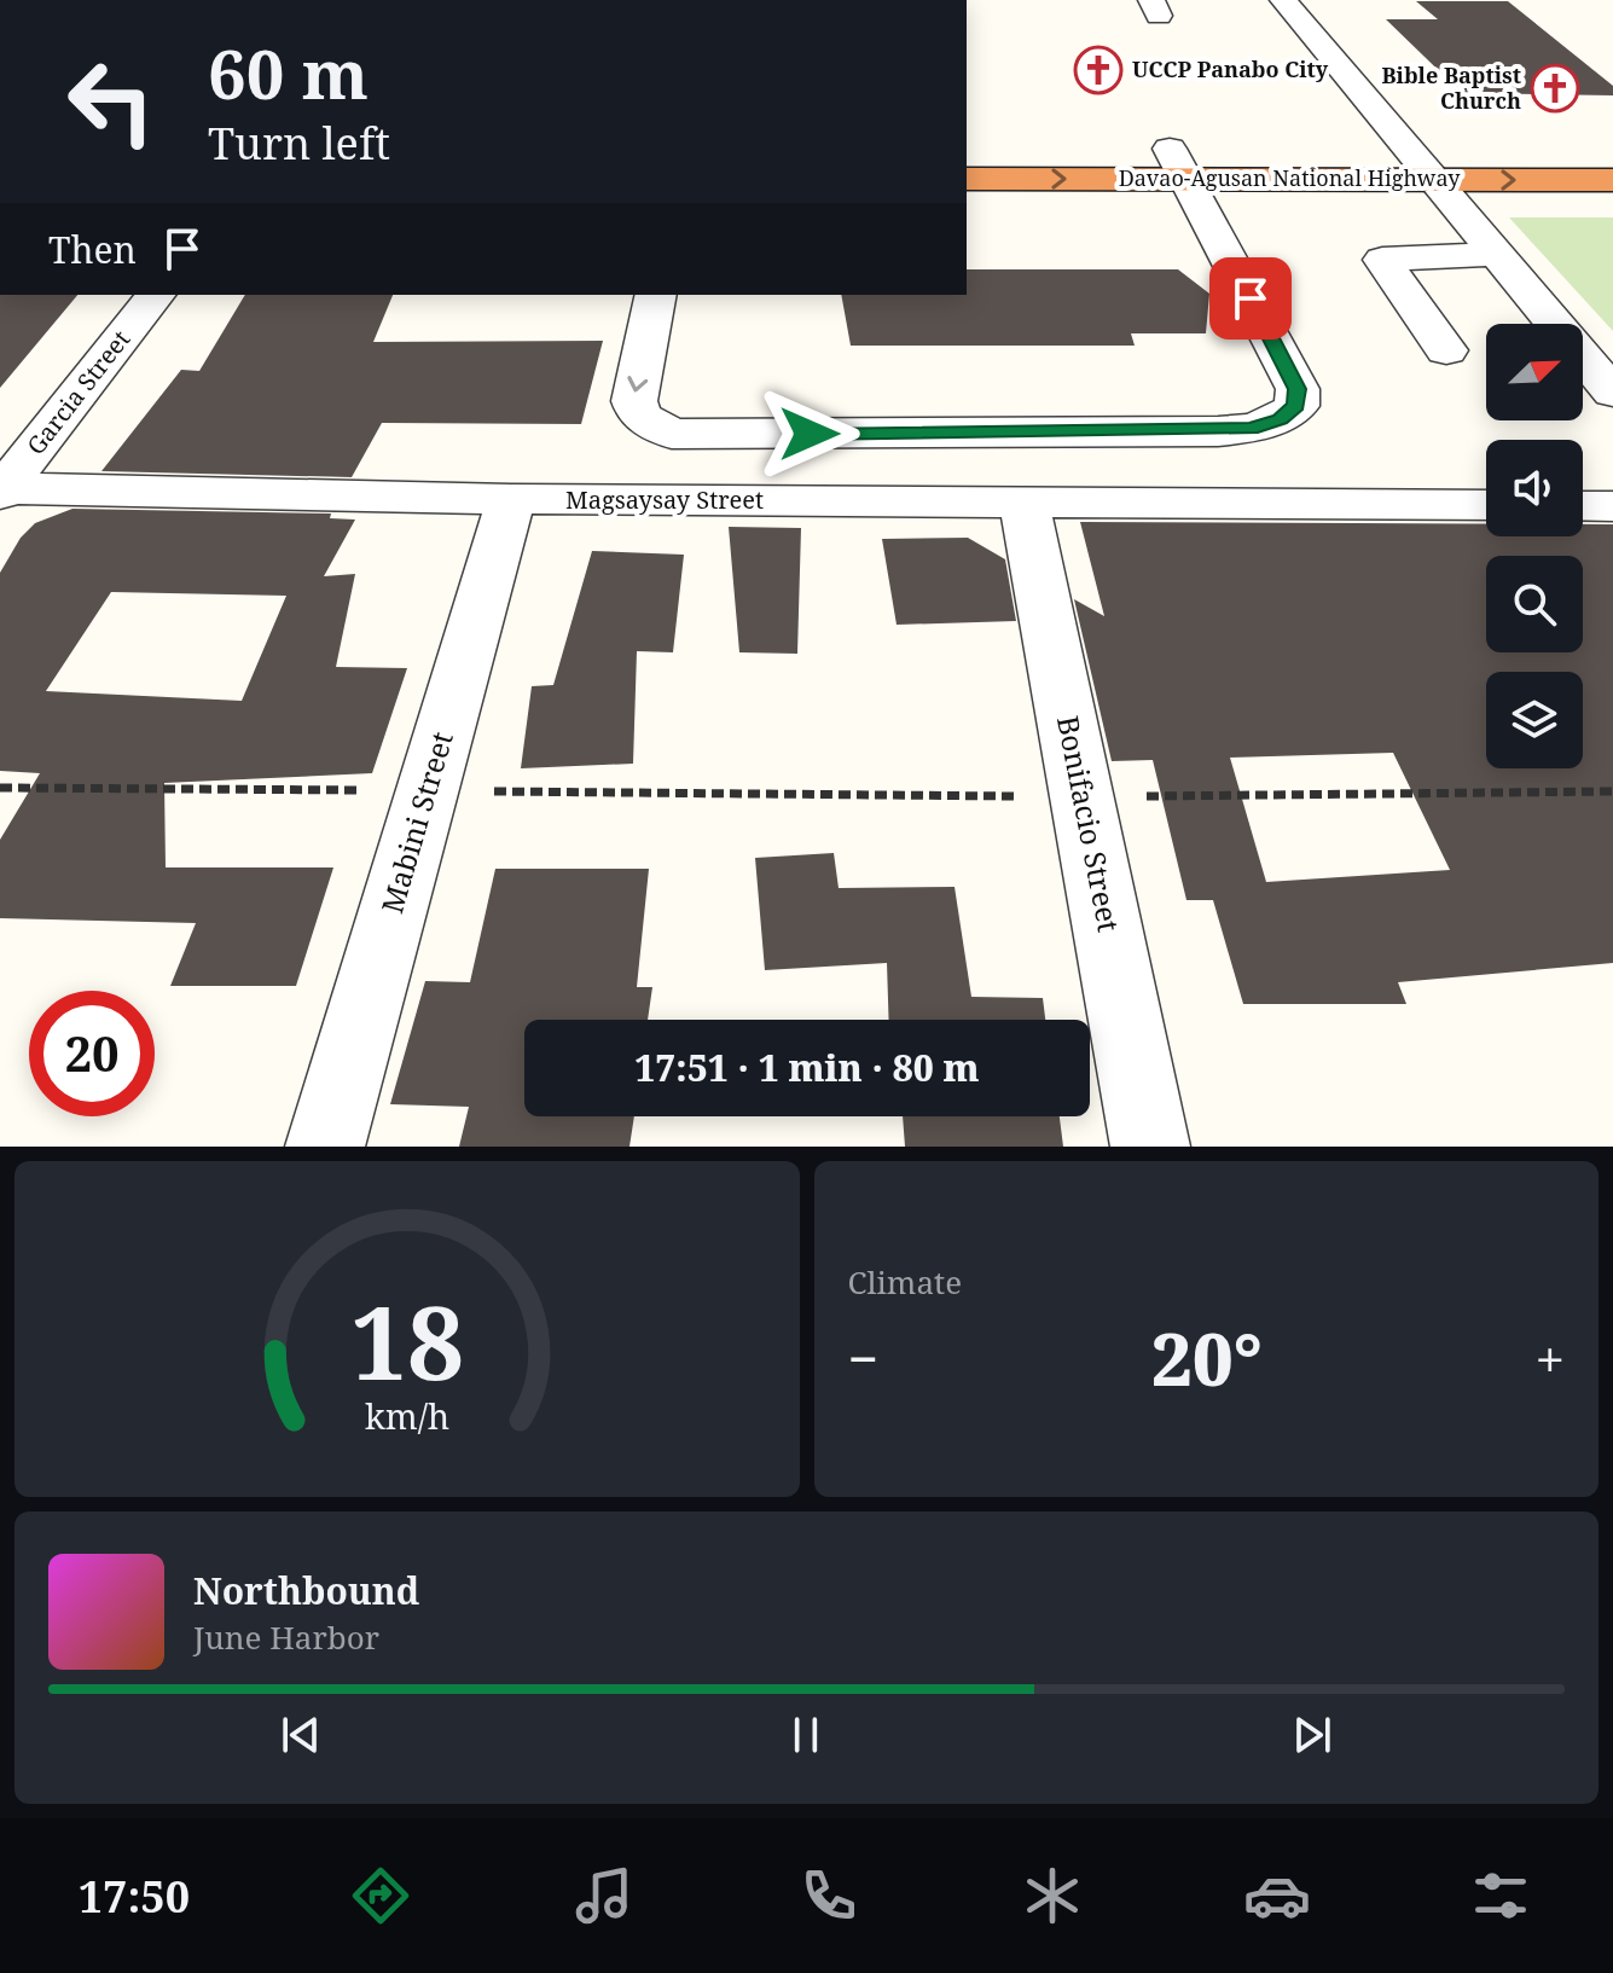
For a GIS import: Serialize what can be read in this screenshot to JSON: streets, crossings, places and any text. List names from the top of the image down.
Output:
{
  "streets": {
    "highway": ["Davao-Agusan National Highway"],
    "street": [
      "Garcia Street",
      "Magsaysay Street",
      "Mabini Street",
      "Bonifacio Street"
    ]
  },
  "crossings": [
    ["Garcia Street", "Magsaysay Street"],
    ["Magsaysay Street", "Mabini Street"],
    ["Magsaysay Street", "Bonifacio Street"]
  ],
  "places": {
    "church": ["UCCP Panabo City", "Bible Baptist Church"]
  },
  "north": "top right",
  "page": {
    "turn": ["60 m", "Turn left"],
    "then": "Then",
    "limit": "20",
    "trip": "17:51 · 1 min · 80 m",
    "tile": "Climate",
    "heat": ["−", "20°", "+"],
    "song": ["Northbound", "June Harbor"],
    "tabs": "17:50",
    "gauge": ["18", "km/h"]
  }
}
